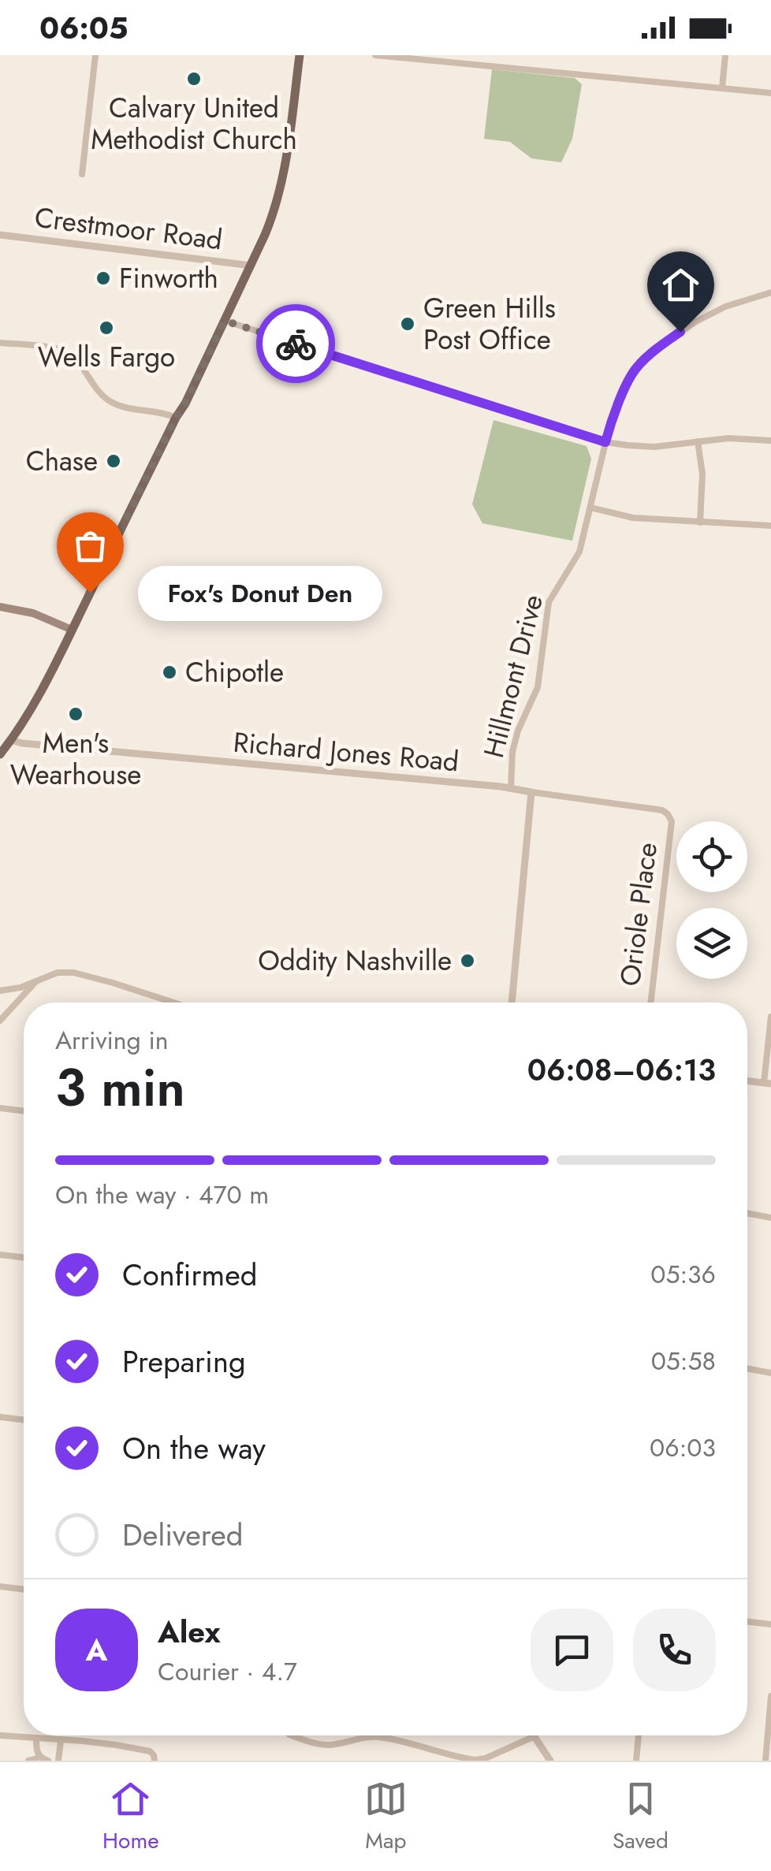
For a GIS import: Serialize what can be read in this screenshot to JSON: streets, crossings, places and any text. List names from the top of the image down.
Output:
{
  "streets": {
    "street": [
      "Crestmoor Road",
      "Hillmont Drive",
      "Richard Jones Road",
      "Oriole Place"
    ]
  },
  "crossings": [
    ["Hillmont Drive", "Richard Jones Road"],
    ["Richard Jones Road", "Oriole Place"]
  ],
  "places": [
    "Calvary United Methodist Church",
    "Finworth",
    "Green Hills Post Office",
    "Wells Fargo",
    "Chase",
    "Fox's Donut Den",
    "Chipotle",
    "Men's Wearhouse",
    "Oddity Nashville"
  ],
  "page": {
    "status": "06:05",
    "bubble": "Fox's Donut Den",
    "heading": ["3 min", "Arriving in", "06:08–06:13"],
    "panel": ["Alex", "Courier · 4.7"],
    "bar": "On the way · 470 m",
    "list": [
      ["Confirmed", "05:36"],
      ["Preparing", "05:58"],
      ["On the way", "06:03"],
      "Delivered"
    ],
    "round": "A",
    "tabs": ["Home", "Map", "Saved"]
  }
}
